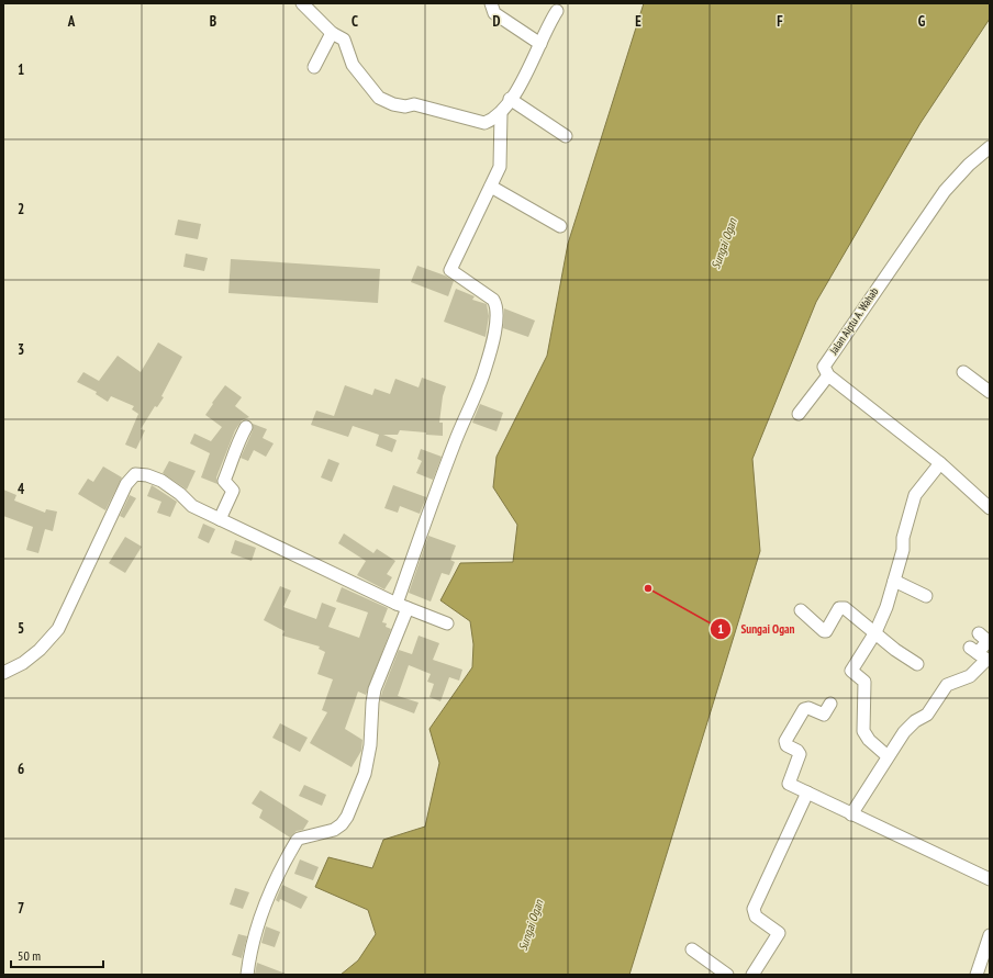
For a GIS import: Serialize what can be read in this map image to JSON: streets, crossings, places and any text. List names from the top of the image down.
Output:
{
  "streets": {
    "street": ["Jalan Aiptu A. Wahab"]
  },
  "water": ["Sungai Ogan"],
  "places": ["Sungai Ogan"],
  "scale_bar": "50 m",
  "grid": {
    "columns": [
      "A",
      "B",
      "C",
      "D",
      "E",
      "F",
      "G"
    ],
    "rows": [
      "1",
      "2",
      "3",
      "4",
      "5",
      "6",
      "7"
    ]
  }
}
